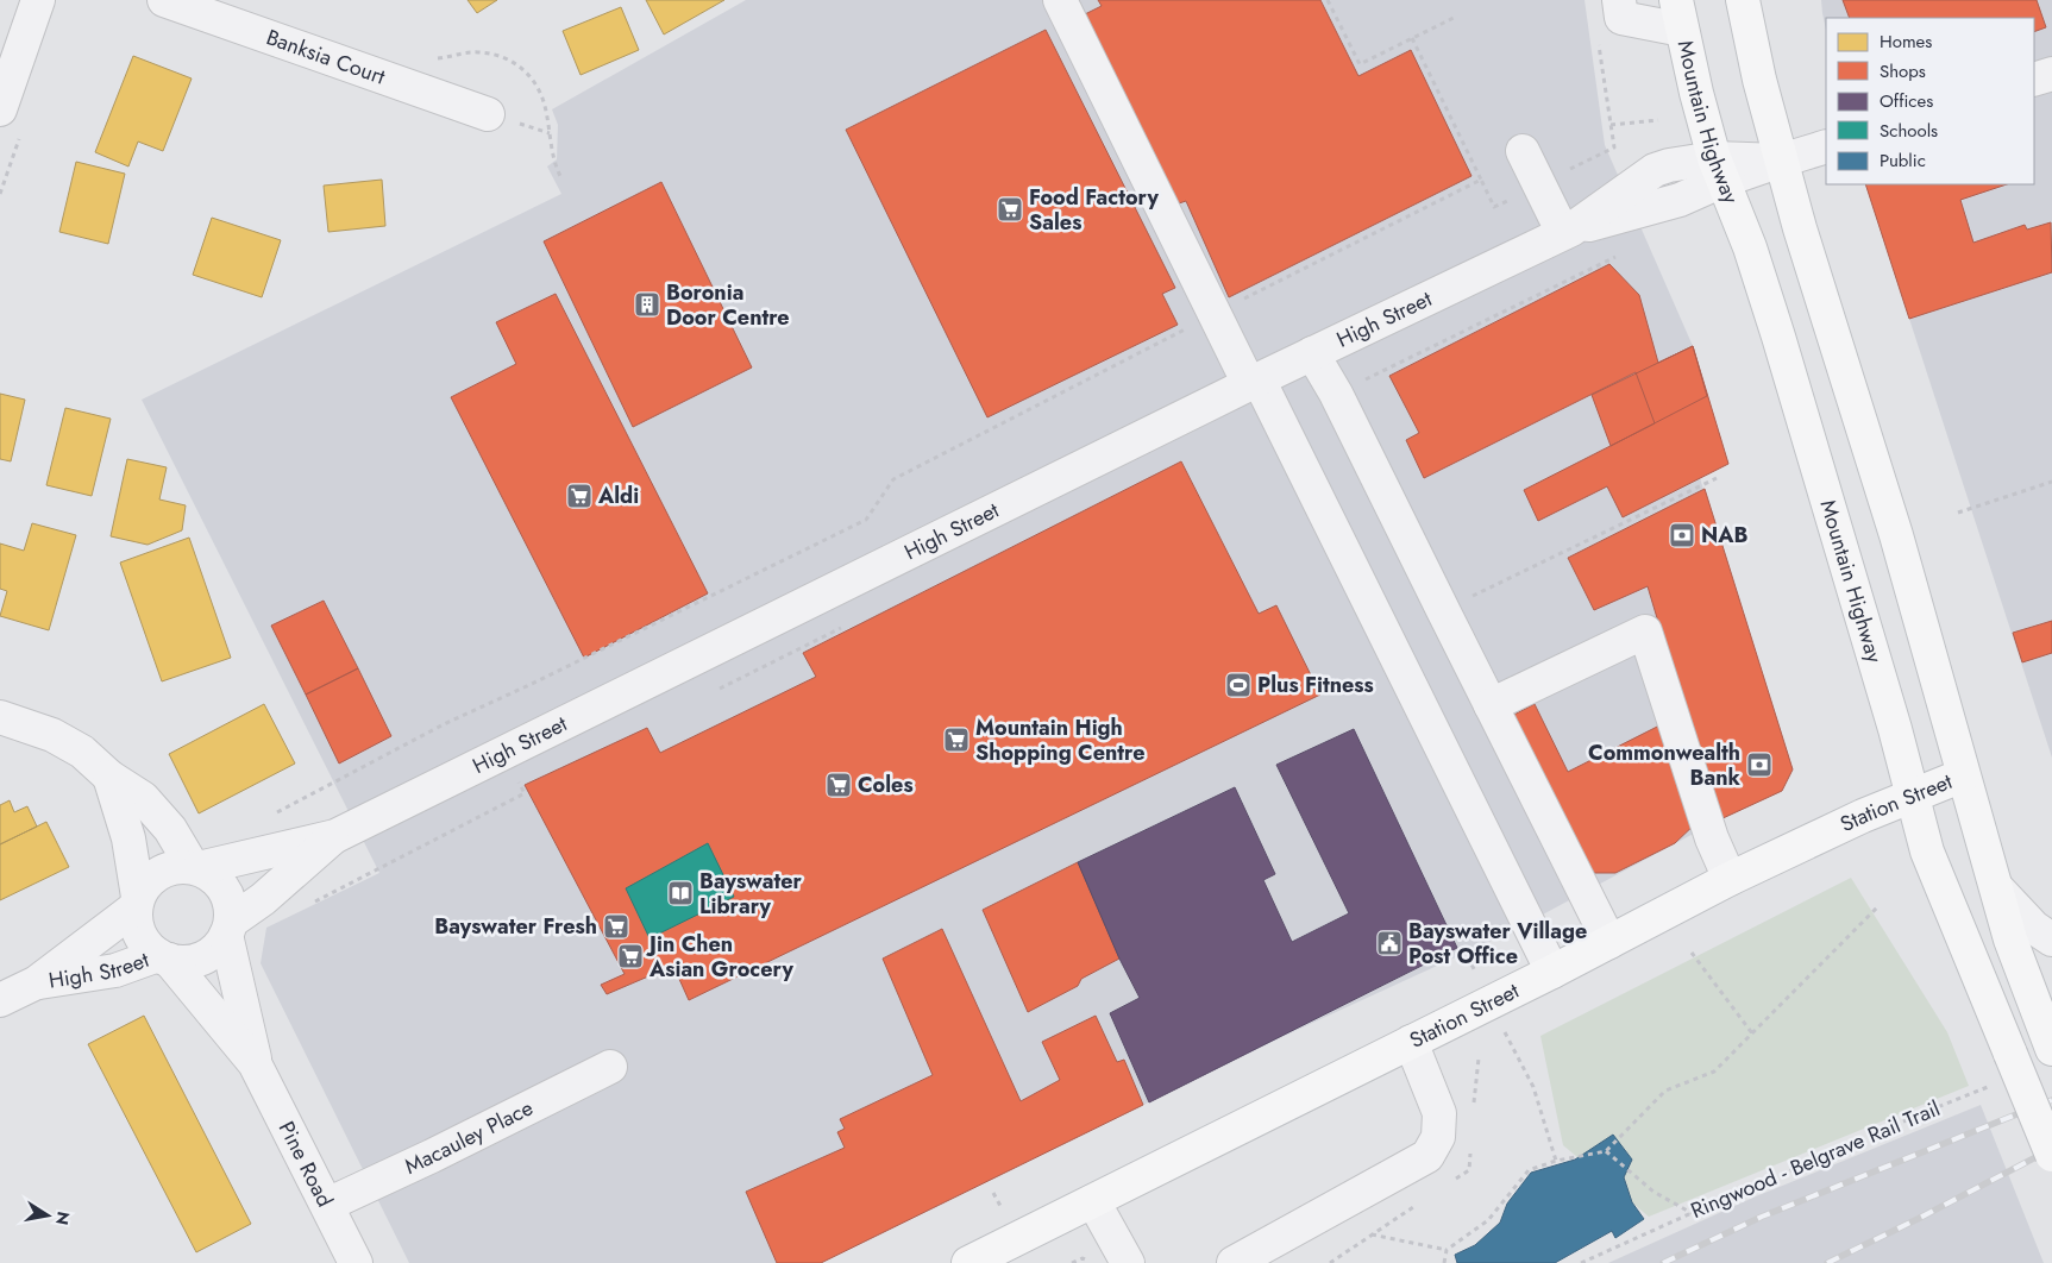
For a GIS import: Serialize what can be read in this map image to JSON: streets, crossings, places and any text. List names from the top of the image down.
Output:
{
  "streets": {
    "main road": ["Mountain Highway", "Station Street"],
    "street": [
      "Banksia Court",
      "High Street",
      "Macauley Place",
      "Pine Road"
    ],
    "path": ["Ringwood - Belgrave Rail Trail"]
  },
  "crossings": [
    ["Mountain Highway", "High Street"],
    ["Mountain Highway", "Station Street"],
    ["High Street", "Pine Road"],
    ["Macauley Place", "Pine Road"]
  ],
  "places": {
    "supermarket": [
      "Food Factory Sales",
      "Aldi",
      "Mountain High Shopping Centre",
      "Coles",
      "Bayswater Fresh",
      "Jin Chen Asian Grocery"
    ],
    "building": ["Boronia Door Centre"],
    "bank": ["NAB", "Commonwealth Bank"],
    "sports": ["Plus Fitness"],
    "library": ["Bayswater Library"],
    "public building": ["Bayswater Village Post Office"]
  },
  "legend": [
    "Homes",
    "Shops",
    "Offices",
    "Schools",
    "Public"
  ],
  "north": "right"
}
